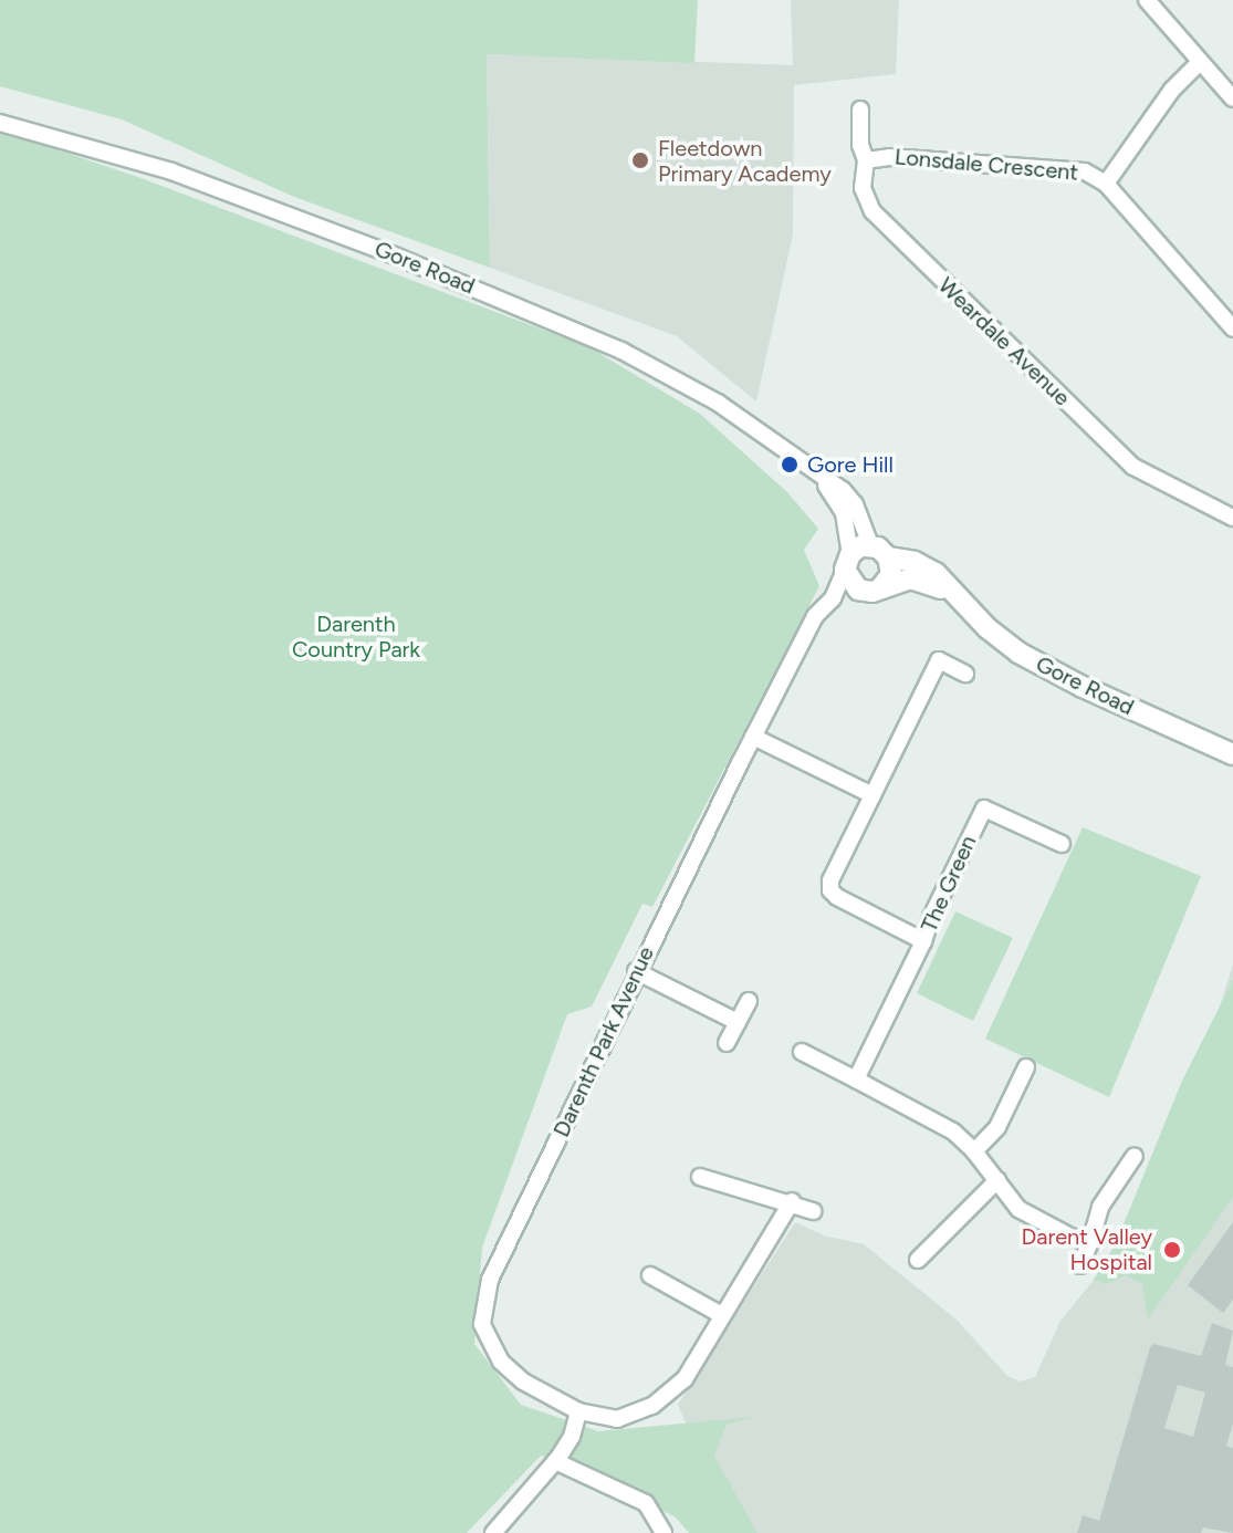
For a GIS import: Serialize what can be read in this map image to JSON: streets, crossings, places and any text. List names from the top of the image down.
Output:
{
  "streets": {
    "street": [
      "Lonsdale Crescent",
      "Gore Road",
      "Weardale Avenue",
      "The Green",
      "Darenth Park Avenue"
    ]
  },
  "crossings": [
    ["Lonsdale Crescent", "Weardale Avenue"],
    ["Gore Road", "Darenth Park Avenue"]
  ],
  "parks": ["Darenth Country Park"],
  "places": ["Fleetdown Primary Academy", "Gore Hill", "Darent Valley Hospital"]
}
